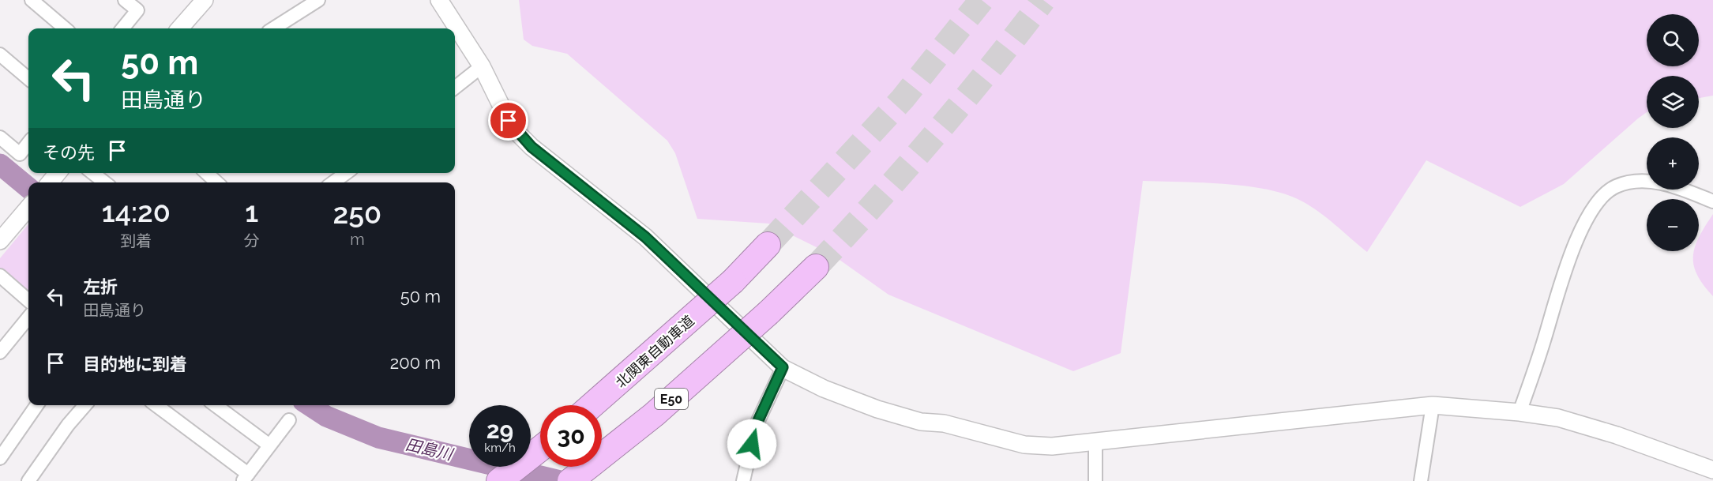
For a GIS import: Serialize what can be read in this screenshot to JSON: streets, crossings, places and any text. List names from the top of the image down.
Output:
{
  "streets": {
    "highway": ["北関東自動車道", "E50"]
  },
  "water": ["田島川"],
  "page": {
    "map_buttons": ["+", "−"],
    "turn": ["50 m", "田島通り"],
    "then": "その先",
    "eta": [
      "14:20",
      "到着",
      "1",
      "分",
      "250",
      "m"
    ],
    "list": [
      {
        "name": "左折",
        "note": "田島通り",
        "value": "50 m"
      },
      {
        "name": "目的地に到着",
        "value": "200 m"
      }
    ],
    "speed": "29 km/h",
    "limit": "30"
  }
}
